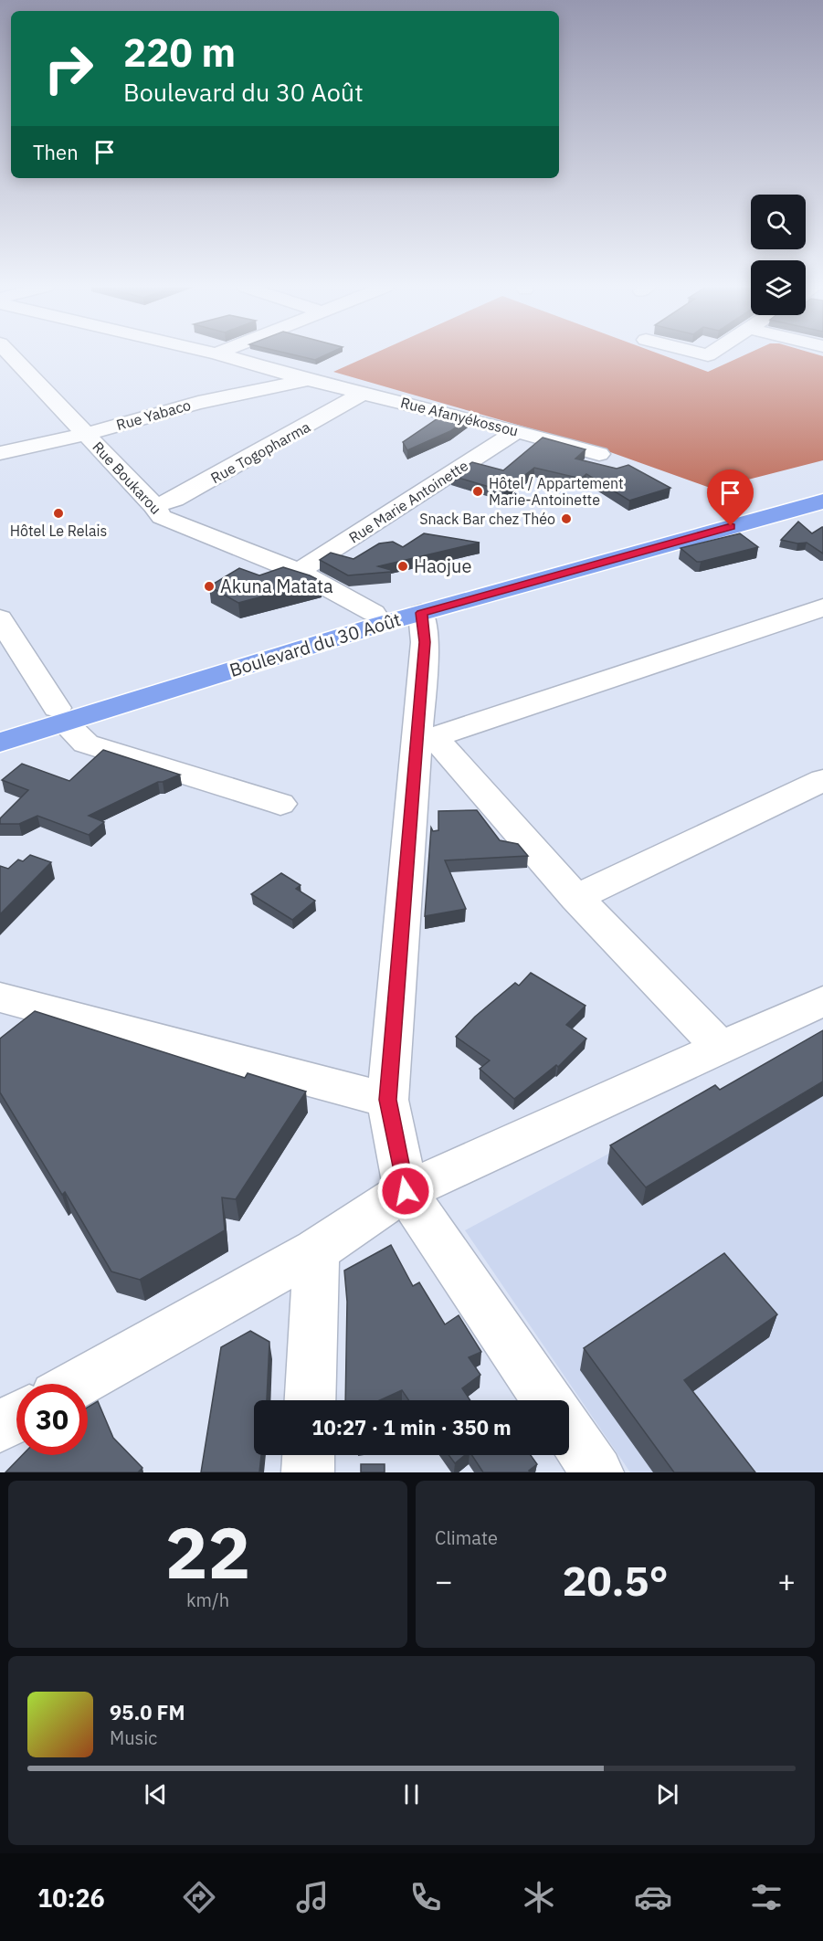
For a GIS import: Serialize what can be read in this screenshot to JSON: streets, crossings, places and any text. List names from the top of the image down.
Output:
{
  "streets": {
    "highway": ["Boulevard du 30 Août"],
    "street": [
      "Rue Yabaco",
      "Rue Afanyékossou",
      "Rue Togopharma",
      "Rue Boukarou",
      "Rue Marie Antoinette"
    ]
  },
  "crossings": [
    ["Rue Yabaco", "Rue Afanyékossou"],
    ["Rue Yabaco", "Rue Boukarou"],
    ["Rue Afanyékossou", "Rue Togopharma"],
    ["Rue Afanyékossou", "Rue Marie Antoinette"],
    ["Rue Togopharma", "Rue Boukarou"],
    ["Rue Boukarou", "Rue Marie Antoinette"],
    ["Rue Boukarou", "Boulevard du 30 Août"]
  ],
  "places": [
    "Hôtel / Appartement Marie-Antoinette",
    "Hôtel Le Relais",
    "Snack Bar chez Théo",
    "Haojue",
    "Akuna Matata"
  ],
  "page": {
    "turn": ["220 m", "Boulevard du 30 Août"],
    "then": "Then",
    "limit": "30",
    "trip": "10:27 · 1 min · 350 m",
    "tile": [
      ["22", "km/h"],
      "Climate"
    ],
    "heat": ["−", "20.5°", "+"],
    "song": ["95.0 FM", "Music"],
    "tabs": "10:26"
  }
}
